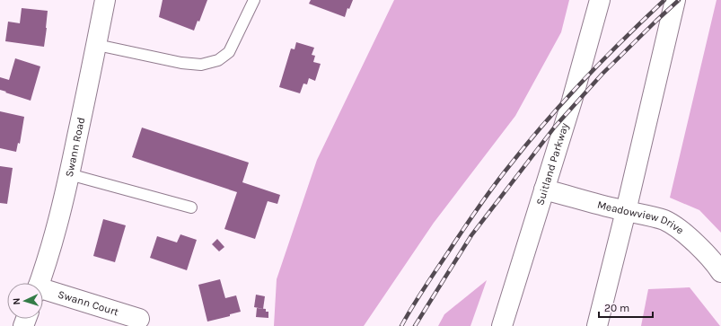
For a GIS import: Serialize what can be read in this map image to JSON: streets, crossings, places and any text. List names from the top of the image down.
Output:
{
  "streets": {
    "main road": [
      "Swann Road",
      "Suitland Parkway",
      "Meadowview Drive",
      "Swann Court"
    ]
  },
  "crossings": [
    ["Suitland Parkway", "Meadowview Drive"]
  ],
  "scale_bar": "20 m",
  "north": "left"
}
